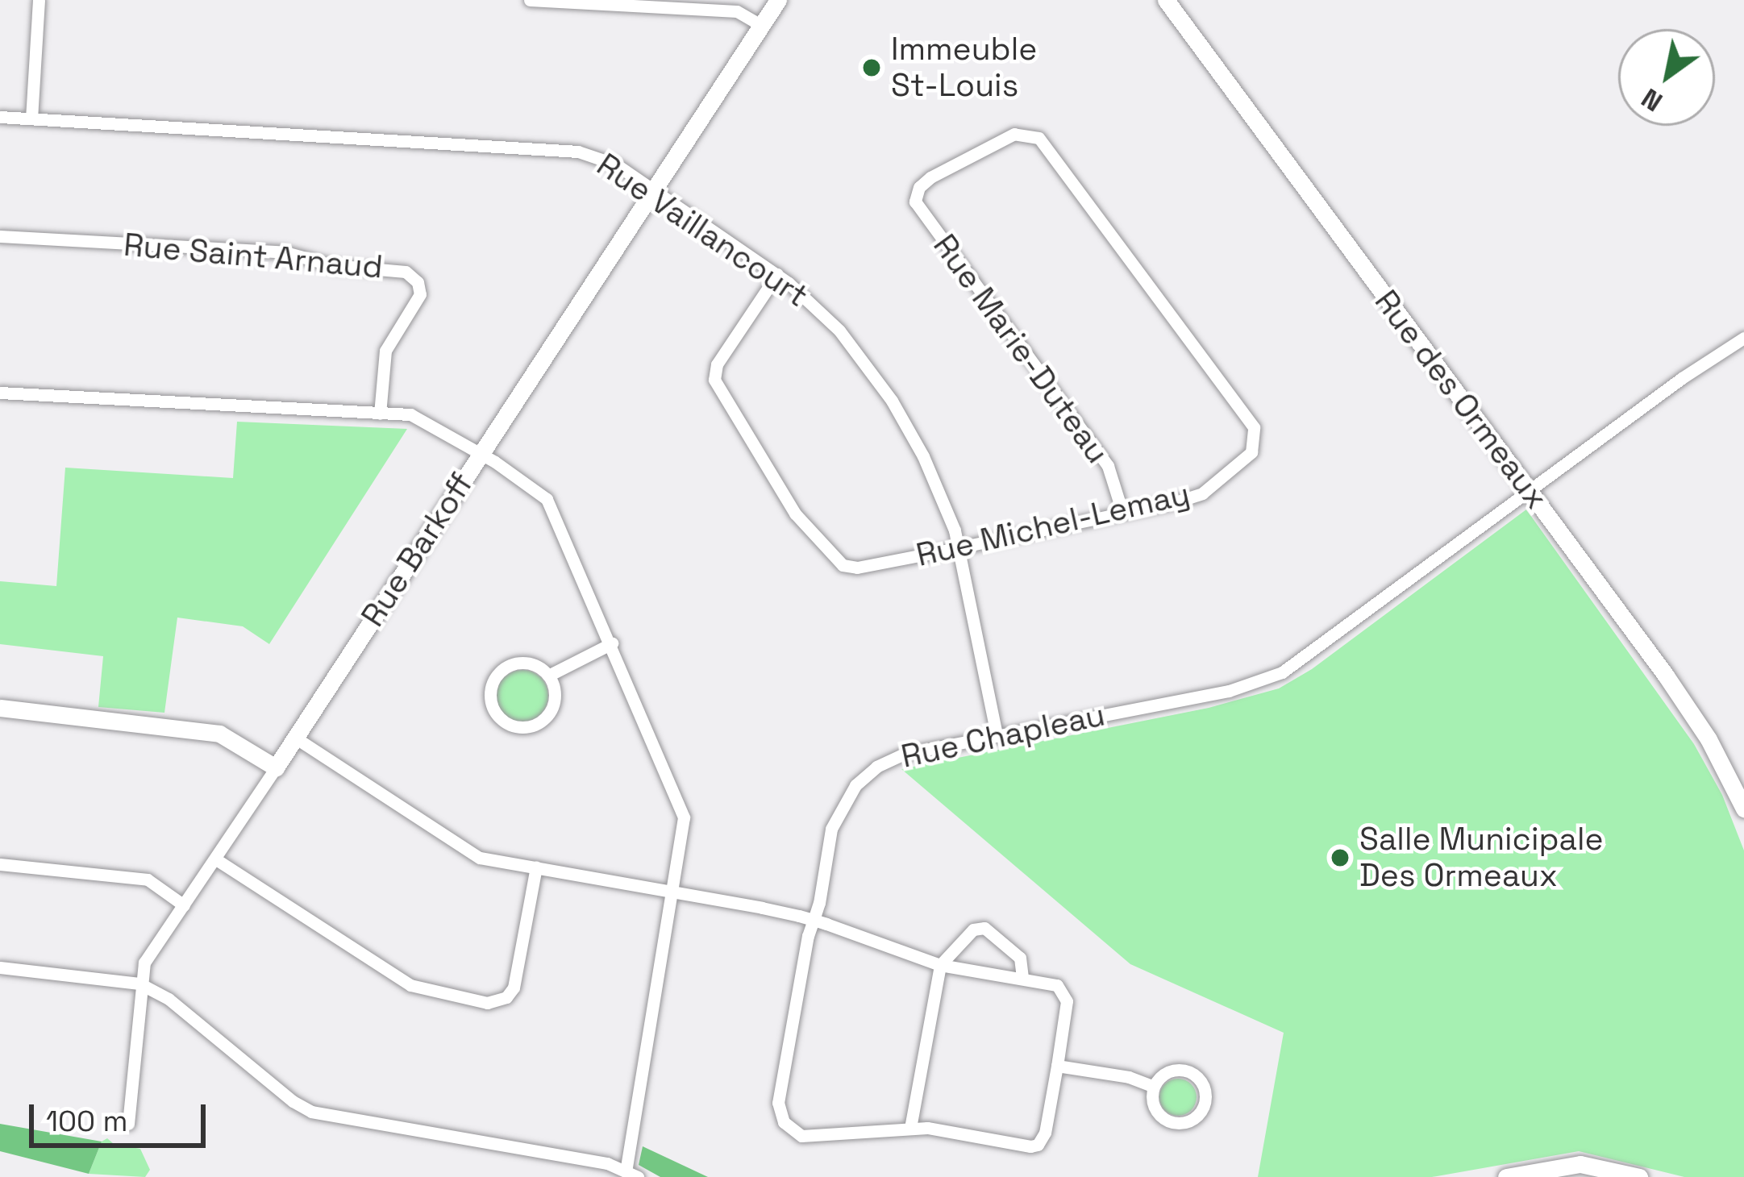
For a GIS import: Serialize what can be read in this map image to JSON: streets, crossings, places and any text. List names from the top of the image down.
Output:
{
  "streets": {
    "street": [
      "Rue Vaillancourt",
      "Rue Saint Arnaud",
      "Rue Marie-Duteau",
      "Rue des Ormeaux",
      "Rue Michel-Lemay",
      "Rue Barkoff",
      "Rue Chapleau"
    ]
  },
  "crossings": [
    ["Rue Vaillancourt", "Rue Michel-Lemay"],
    ["Rue Vaillancourt", "Rue Barkoff"],
    ["Rue Vaillancourt", "Rue Chapleau"],
    ["Rue Marie-Duteau", "Rue Michel-Lemay"],
    ["Rue des Ormeaux", "Rue Chapleau"],
    ["Rue Barkoff", "Rue Chapleau"]
  ],
  "places": ["Immeuble St-Louis", "Salle Municipale Des Ormeaux"],
  "scale_bar": "100 m",
  "north": "bottom left"
}
